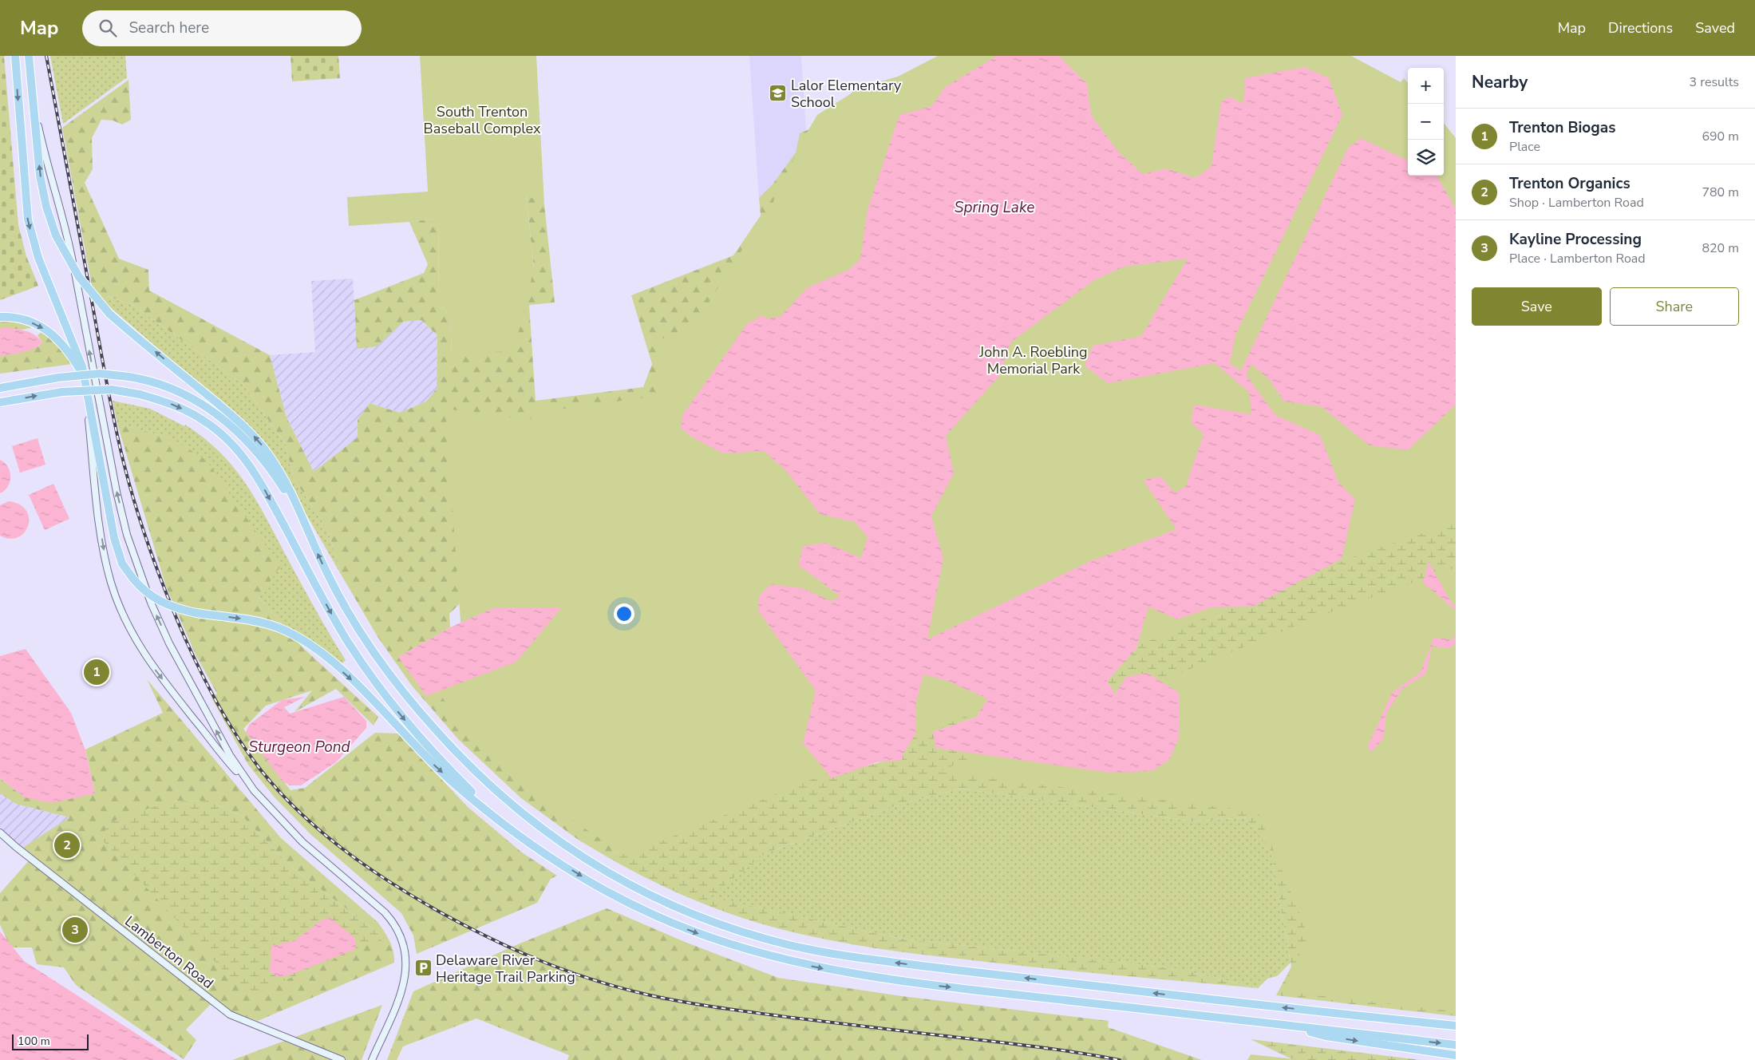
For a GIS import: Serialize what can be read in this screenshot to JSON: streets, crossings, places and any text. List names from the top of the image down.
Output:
{
  "streets": {
    "street": ["Lamberton Road"]
  },
  "water": ["Spring Lake", "Sturgeon Pond"],
  "parks": ["South Trenton Baseball Complex", "John A. Roebling Memorial Park"],
  "places": {
    "school or university": ["Lalor Elementary School"],
    "parking": ["Delaware River Heritage Trail Parking"]
  },
  "scale_bar": "100 m",
  "page": {
    "header": "Map",
    "search": "Search here",
    "nav": ["Map", "Directions", "Saved"],
    "heading": ["Nearby", "3 results"],
    "map_buttons": ["+", "−"],
    "list": [
      {
        "mark": "1",
        "name": "Trenton Biogas",
        "note": "Place",
        "value": "690 m"
      },
      {
        "mark": "2",
        "name": "Trenton Organics",
        "note": "Shop · Lamberton Road",
        "value": "780 m"
      },
      {
        "mark": "3",
        "name": "Kayline Processing",
        "note": "Place · Lamberton Road",
        "value": "820 m"
      }
    ],
    "buttons": ["Save", "Share"],
    "pins": ["1", "2", "3"],
    "scale": "100 m"
  }
}
